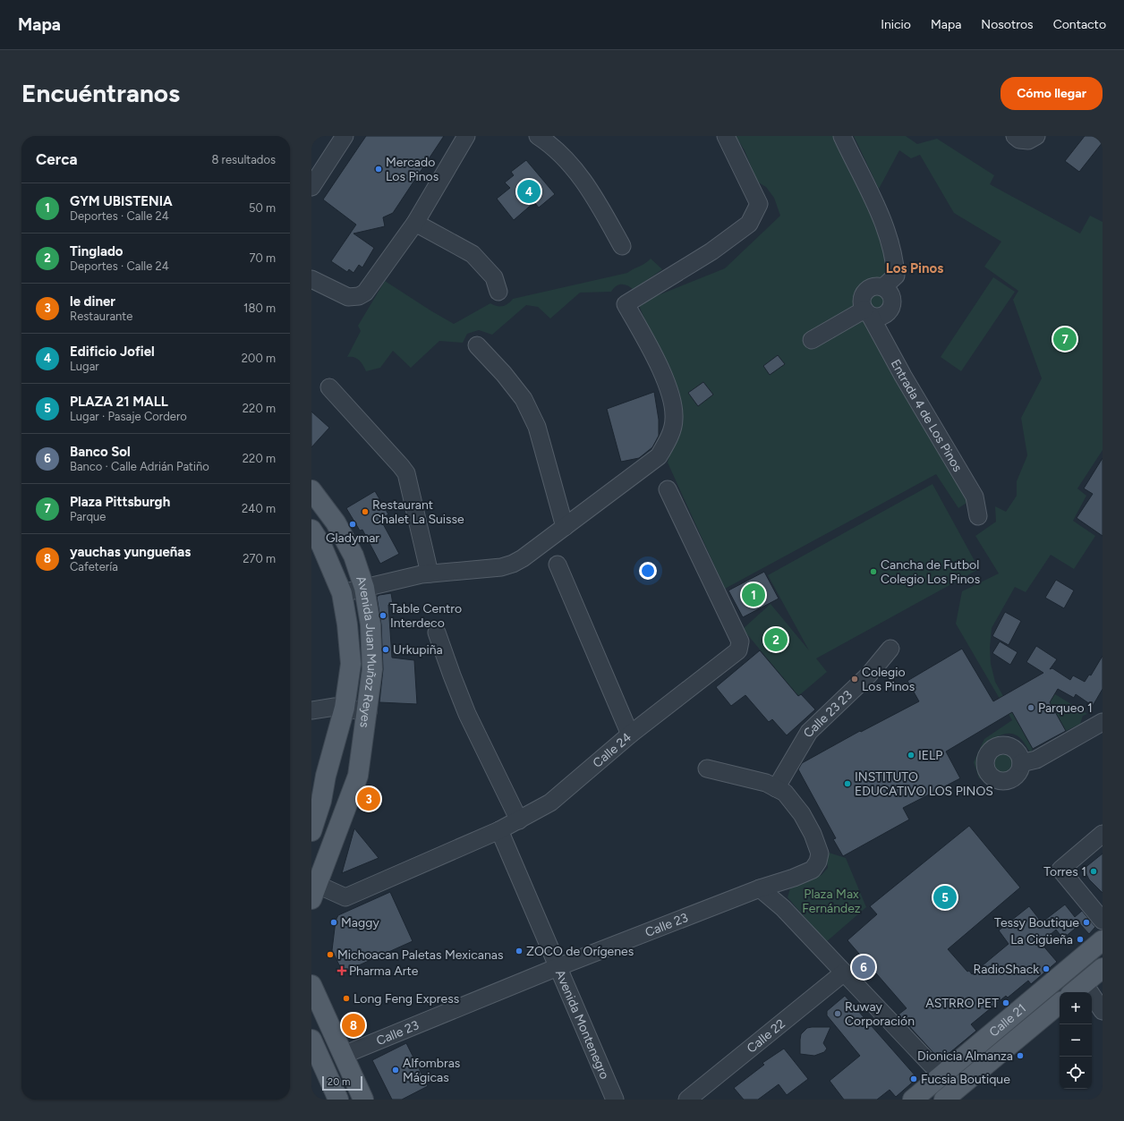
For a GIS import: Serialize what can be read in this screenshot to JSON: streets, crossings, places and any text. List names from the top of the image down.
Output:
{
  "streets": {
    "main road": ["Avenida Juan Muñoz Reyes", "Calle 21"],
    "street": [
      "Entrada 4 de Los Pinos",
      "Calle 23 23",
      "Calle 24",
      "Calle 23",
      "Avenida Montenegro",
      "Calle 22"
    ]
  },
  "crossings": [
    ["Avenida Juan Muñoz Reyes", "Calle 24"],
    ["Calle 23 23", "Calle 23"],
    ["Calle 24", "Avenida Montenegro"],
    ["Calle 23", "Avenida Montenegro"]
  ],
  "districts": ["Los Pinos"],
  "parks": ["Plaza Max Fernández"],
  "places": {
    "other": [
      "Mercado Los Pinos",
      "Restaurant Chalet La Suisse",
      "Gladymar",
      "Cancha de Futbol Colegio Los Pinos",
      "Table Centro Interdeco",
      "Urkupiña",
      "Colegio Los Pinos",
      "Parqueo 1",
      "IELP",
      "INSTITUTO EDUCATIVO LOS PINOS",
      "Torres 1",
      "Maggy",
      "Tessy Boutique",
      "La Cigüeña",
      "ZOCO de Orígenes",
      "Michoacan Paletas Mexicanas",
      "RadioShack",
      "Long Feng Express",
      "ASTRRO PET",
      "Ruway Corporación",
      "Dionicia Almanza",
      "Alfombras Mágicas",
      "Fucsia Boutique"
    ],
    "health": ["Pharma Arte"]
  },
  "scale_bar": "20 m",
  "page": {
    "header": "Mapa",
    "nav": [
      "Inicio",
      "Mapa",
      "Nosotros",
      "Contacto"
    ],
    "buttons": "Cómo llegar",
    "title": "Encuéntranos",
    "heading": ["Cerca", "8 resultados"],
    "pins": [
      "4",
      "7",
      "1",
      "2",
      "3",
      "5",
      "6",
      "8"
    ],
    "list": [
      {
        "mark": "1",
        "name": "GYM UBISTENIA",
        "note": "Deportes · Calle 24",
        "value": "50 m"
      },
      {
        "mark": "2",
        "name": "Tinglado",
        "note": "Deportes · Calle 24",
        "value": "70 m"
      },
      {
        "mark": "3",
        "name": "le diner",
        "note": "Restaurante",
        "value": "180 m"
      },
      {
        "mark": "4",
        "name": "Edificio Jofiel",
        "note": "Lugar",
        "value": "200 m"
      },
      {
        "mark": "5",
        "name": "PLAZA 21 MALL",
        "note": "Lugar · Pasaje Cordero",
        "value": "220 m"
      },
      {
        "mark": "6",
        "name": "Banco Sol",
        "note": "Banco · Calle Adrián Patiño",
        "value": "220 m"
      },
      {
        "mark": "7",
        "name": "Plaza Pittsburgh",
        "note": "Parque",
        "value": "240 m"
      },
      {
        "mark": "8",
        "name": "yauchas yungueñas",
        "note": "Cafetería",
        "value": "270 m"
      }
    ],
    "map_buttons": ["+", "−"],
    "scale": "20 m"
  }
}
